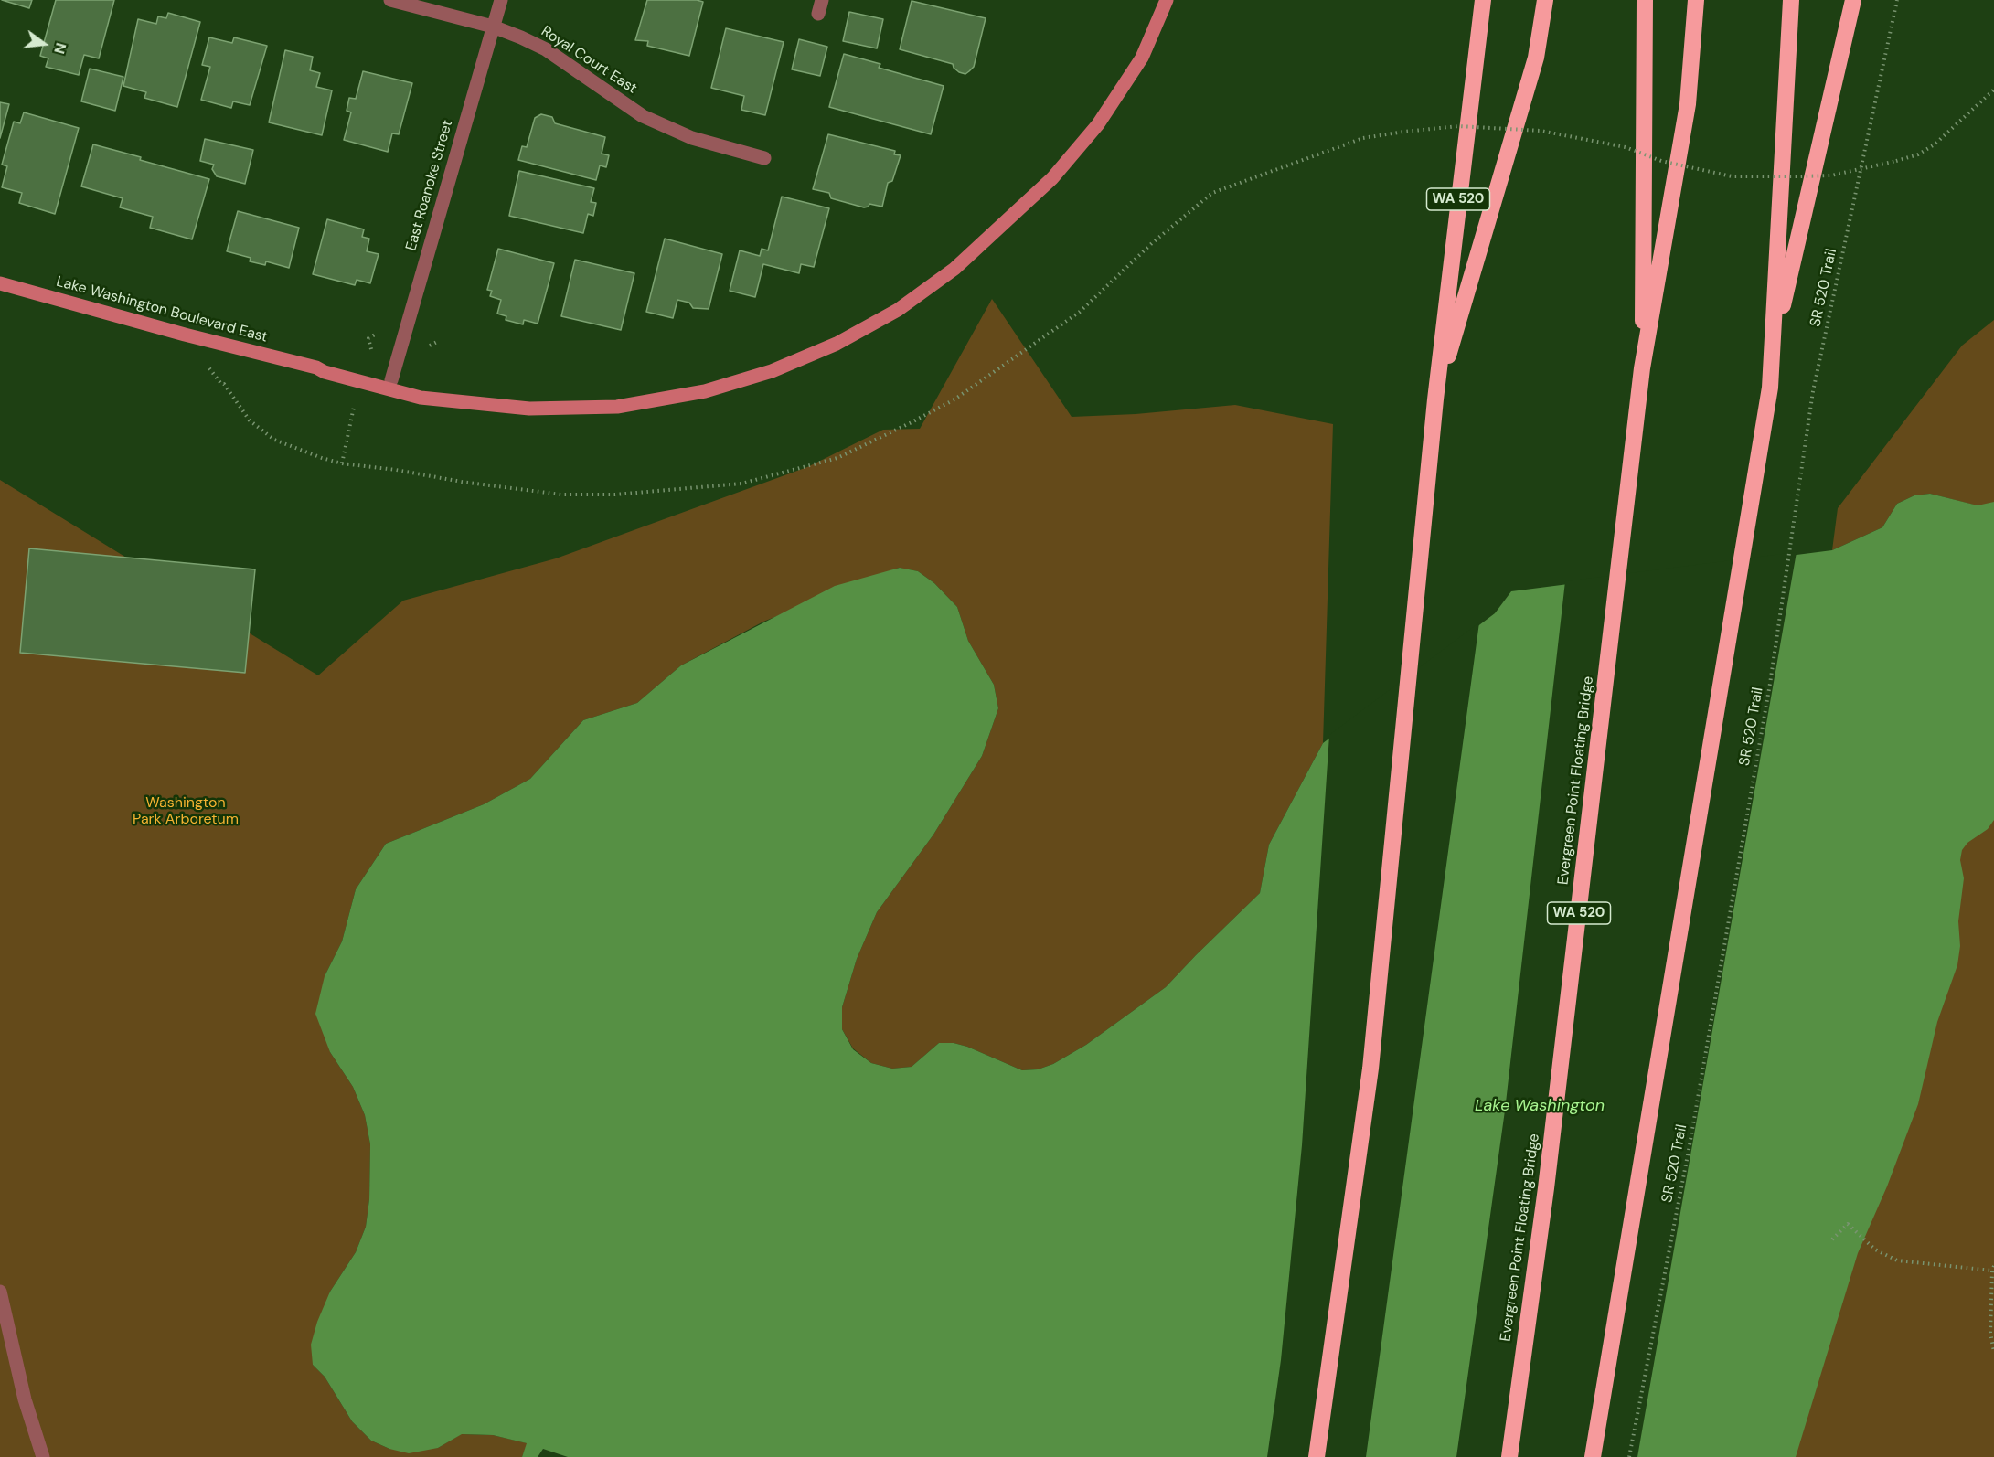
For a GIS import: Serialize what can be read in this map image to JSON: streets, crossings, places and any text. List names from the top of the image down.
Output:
{
  "streets": {
    "highway": ["WA 520", "Evergreen Point Floating Bridge"],
    "main road": ["Lake Washington Boulevard East"],
    "street": ["Royal Court East", "East Roanoke Street"],
    "path": ["SR 520 Trail"]
  },
  "crossings": [
    ["Royal Court East", "East Roanoke Street"],
    ["East Roanoke Street", "Lake Washington Boulevard East"],
    ["WA 520", "Evergreen Point Floating Bridge"]
  ],
  "water": ["Lake Washington"],
  "parks": ["Washington Park Arboretum"],
  "north": "right"
}
